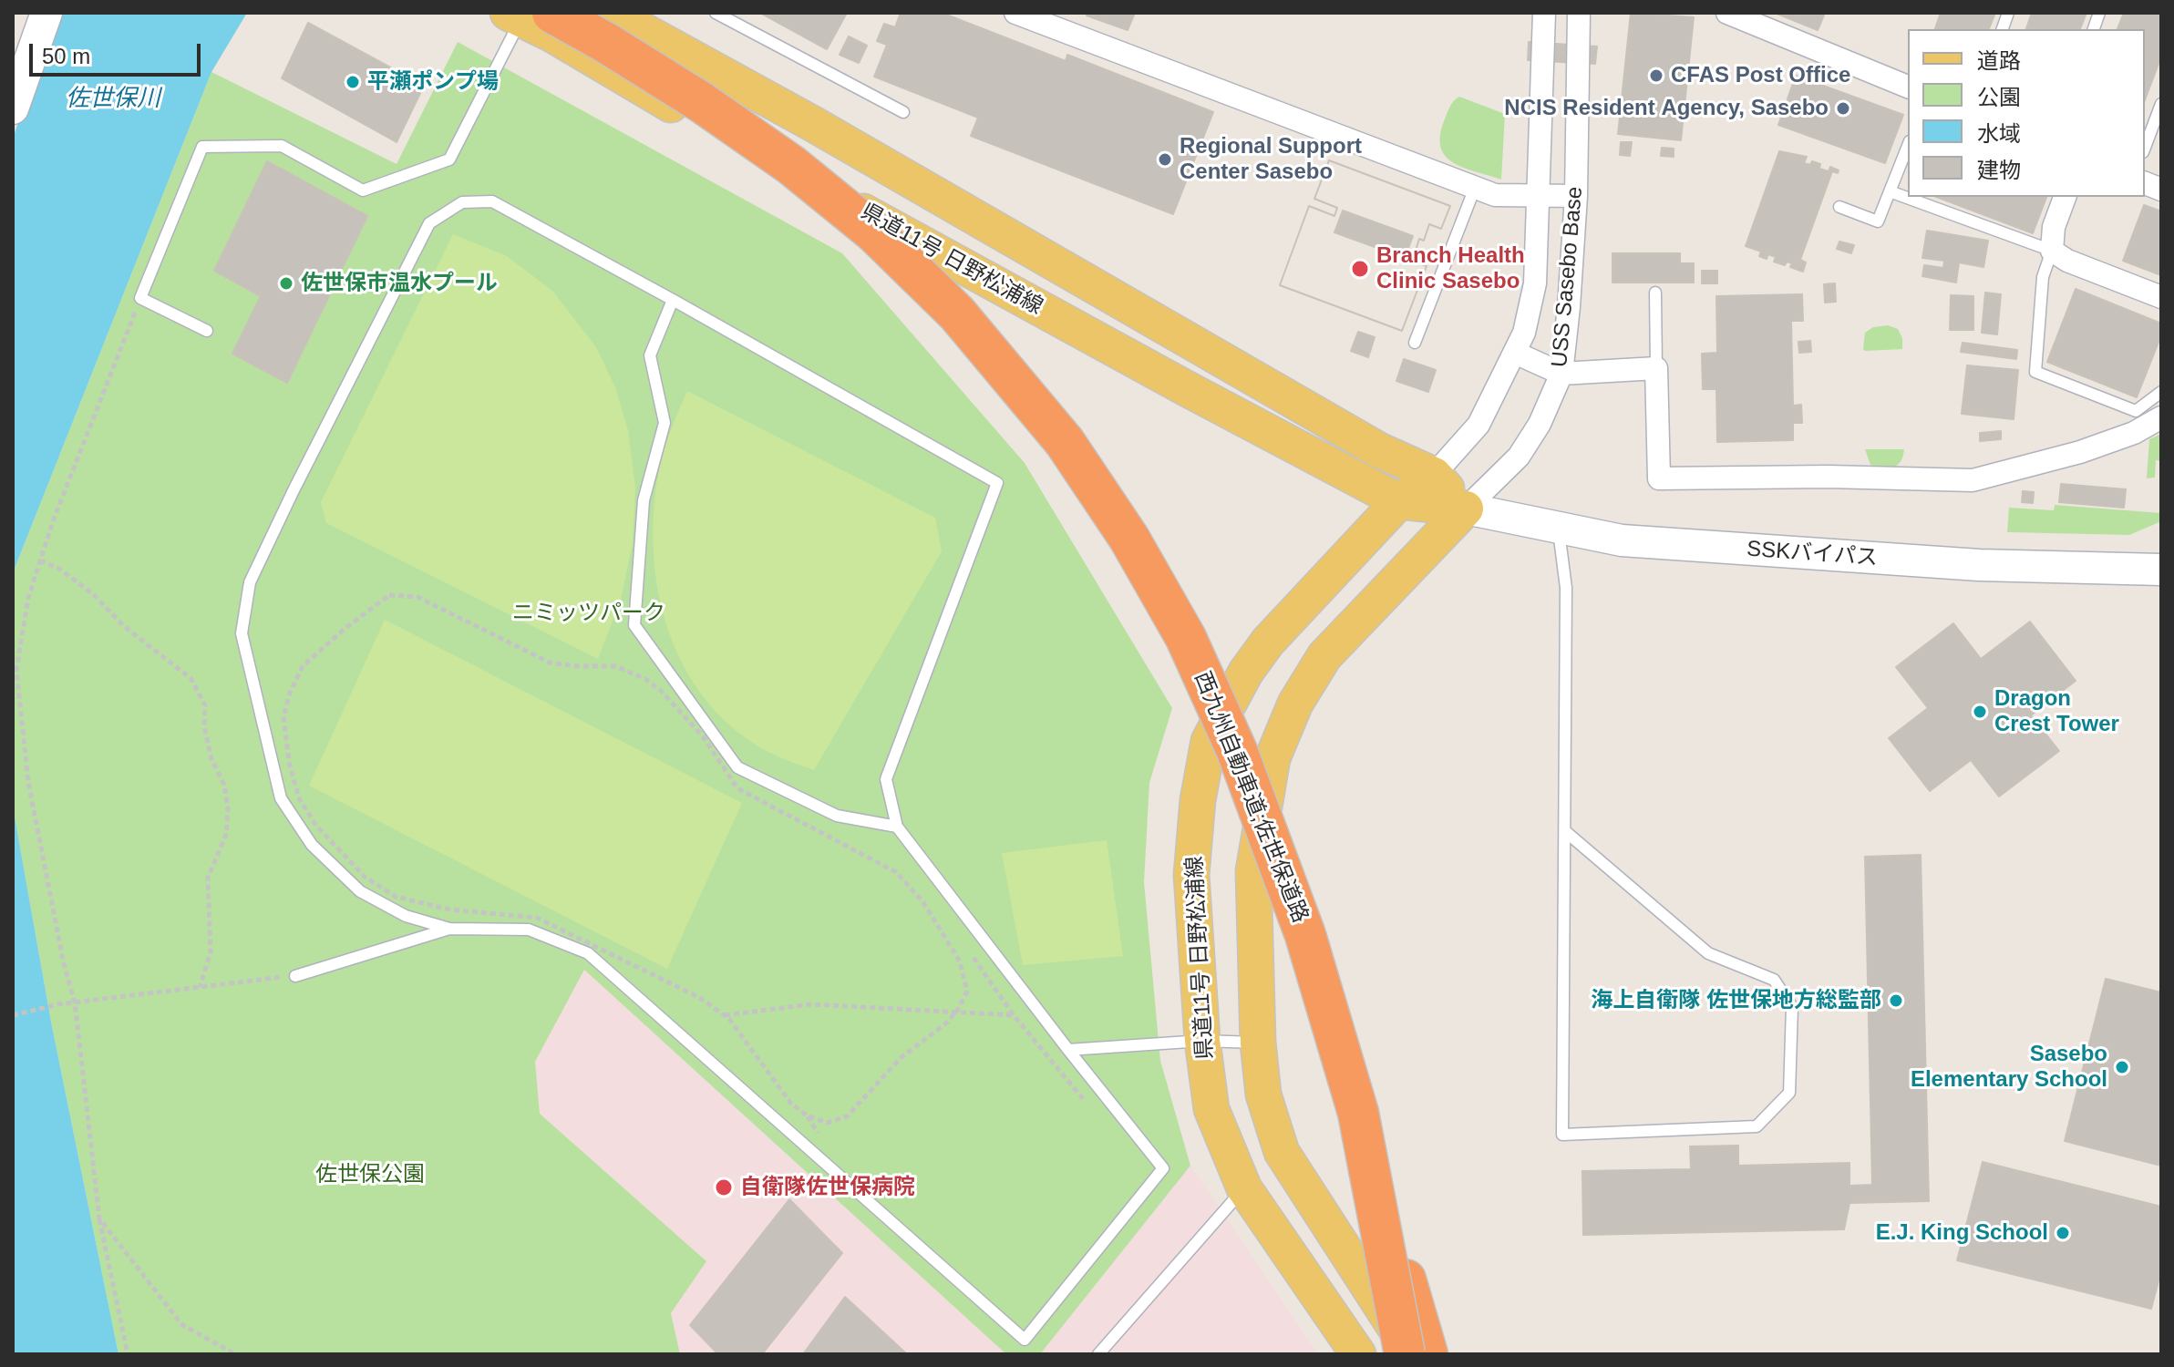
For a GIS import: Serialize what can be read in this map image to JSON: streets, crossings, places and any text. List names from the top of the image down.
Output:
{
  "streets": {
    "highway": ["西九州自動車道;佐世保道路"],
    "main road": ["県道11号 日野松浦線"],
    "street": ["USS Sasebo Base", "SSKバイパス"]
  },
  "crossings": [
    ["県道11号 日野松浦線", "USS Sasebo Base"],
    ["県道11号 日野松浦線", "SSKバイパス"],
    ["県道11号 日野松浦線", "西九州自動車道;佐世保道路"],
    ["USS Sasebo Base", "SSKバイパス"]
  ],
  "water": ["佐世保川"],
  "parks": ["ニミッツパーク", "佐世保公園"],
  "places": [
    "CFAS Post Office",
    "平瀬ポンプ場",
    "NCIS Resident Agency, Sasebo",
    "Regional Support Center Sasebo",
    "Branch Health Clinic Sasebo",
    "佐世保市温水プール",
    "Dragon Crest Tower",
    "海上自衛隊 佐世保地方総監部",
    "Sasebo Elementary School",
    "自衛隊佐世保病院",
    "E.J. King School"
  ],
  "legend": [
    "道路",
    "公園",
    "水域",
    "建物"
  ],
  "scale_bar": "50 m"
}
